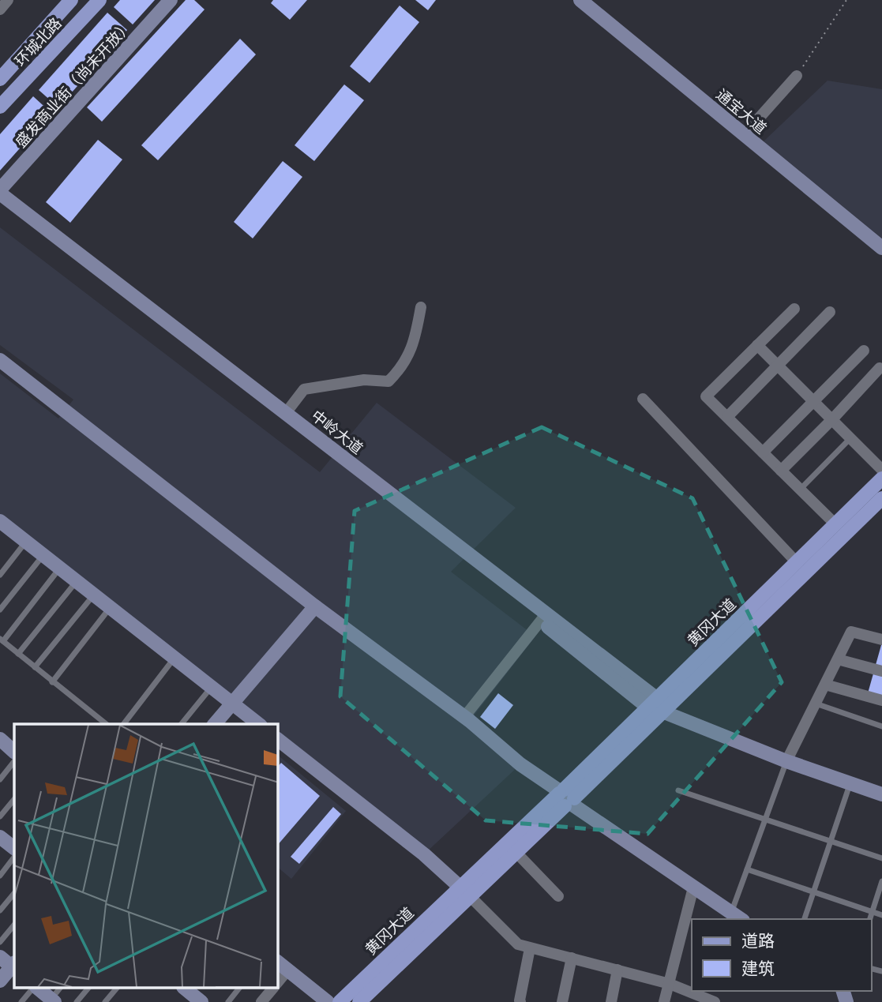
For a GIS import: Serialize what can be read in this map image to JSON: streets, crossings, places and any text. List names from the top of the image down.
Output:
{
  "streets": {
    "main road": [
      "环城北路",
      "盛发商业街（尚未开放）",
      "通宝大道",
      "中岭大道",
      "黄冈大道"
    ]
  },
  "legend": ["道路", "建筑"]
}
